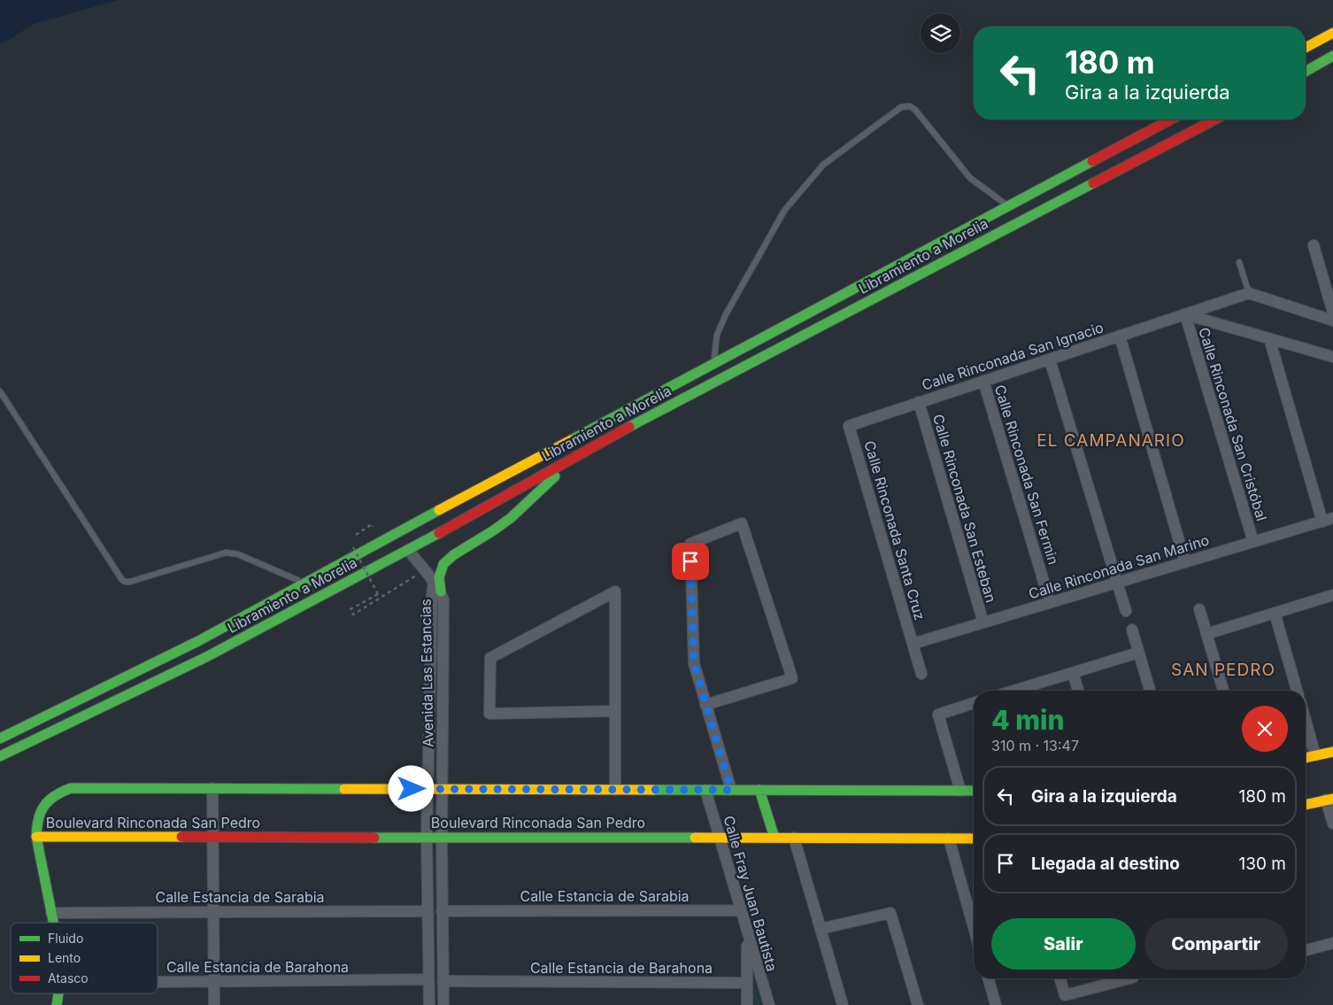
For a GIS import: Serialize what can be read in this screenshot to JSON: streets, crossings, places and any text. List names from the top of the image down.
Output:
{
  "streets": {
    "main road": ["Libramiento a Morelia", "Boulevard Rinconada San Pedro"],
    "street": [
      "Calle Rinconada San Ignacio",
      "Calle Rinconada San Cristóbal",
      "Calle Rinconada San Fermin",
      "Calle Rinconada San Esteban",
      "Calle Rinconada Santa Cruz",
      "Calle Rinconada San Marino",
      "Avenida Las Estancias",
      "Calle Fray Juan Bautista",
      "Calle Estancia de Sarabia",
      "Calle Estancia de Barahona"
    ]
  },
  "crossings": [
    ["Libramiento a Morelia", "Avenida Las Estancias"],
    ["Calle Rinconada San Ignacio", "Calle Rinconada San Cristóbal"],
    ["Calle Rinconada San Ignacio", "Calle Rinconada San Fermin"],
    ["Calle Rinconada San Ignacio", "Calle Rinconada San Esteban"],
    ["Calle Rinconada San Ignacio", "Calle Rinconada Santa Cruz"],
    ["Calle Rinconada San Cristóbal", "Calle Rinconada San Marino"],
    ["Calle Rinconada San Fermin", "Calle Rinconada San Marino"],
    ["Calle Rinconada San Esteban", "Calle Rinconada San Marino"],
    ["Calle Rinconada Santa Cruz", "Calle Rinconada San Marino"],
    ["Avenida Las Estancias", "Boulevard Rinconada San Pedro"],
    ["Avenida Las Estancias", "Calle Estancia de Sarabia"],
    ["Avenida Las Estancias", "Calle Estancia de Barahona"],
    ["Boulevard Rinconada San Pedro", "Calle Fray Juan Bautista"],
    ["Calle Fray Juan Bautista", "Calle Estancia de Sarabia"]
  ],
  "districts": ["EL CAMPANARIO", "SAN PEDRO"],
  "legend": ["Fluido", "Lento", "Atasco"],
  "page": {
    "turn": ["180 m", "Gira a la izquierda"],
    "heading": ["4 min", "310 m · 13:47"],
    "list": [
      {
        "name": "Gira a la izquierda",
        "value": "180 m"
      },
      {
        "name": "Llegada al destino",
        "value": "130 m"
      }
    ],
    "buttons": ["Salir", "Compartir"]
  }
}
